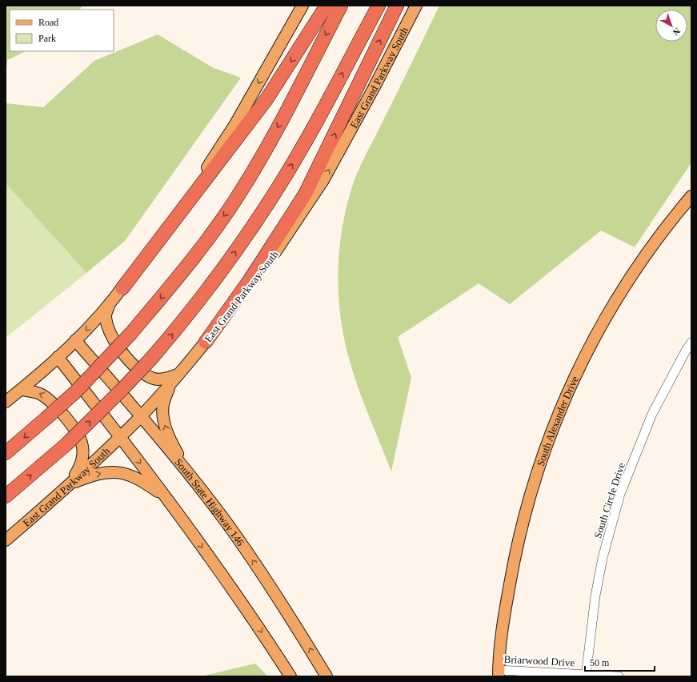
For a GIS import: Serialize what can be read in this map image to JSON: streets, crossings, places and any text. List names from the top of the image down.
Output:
{
  "streets": {
    "main road": ["East Grand Parkway South", "South Alexander Drive", "South State Highway 146"],
    "street": ["South Circle Drive", "Briarwood Drive"]
  },
  "crossings": [
    ["East Grand Parkway South", "South State Highway 146"],
    ["South Alexander Drive", "Briarwood Drive"],
    ["South Circle Drive", "Briarwood Drive"]
  ],
  "one_way": ["East Grand Parkway South"],
  "legend": ["Road", "Park"],
  "scale_bar": "50 m",
  "north": "bottom right"
}
